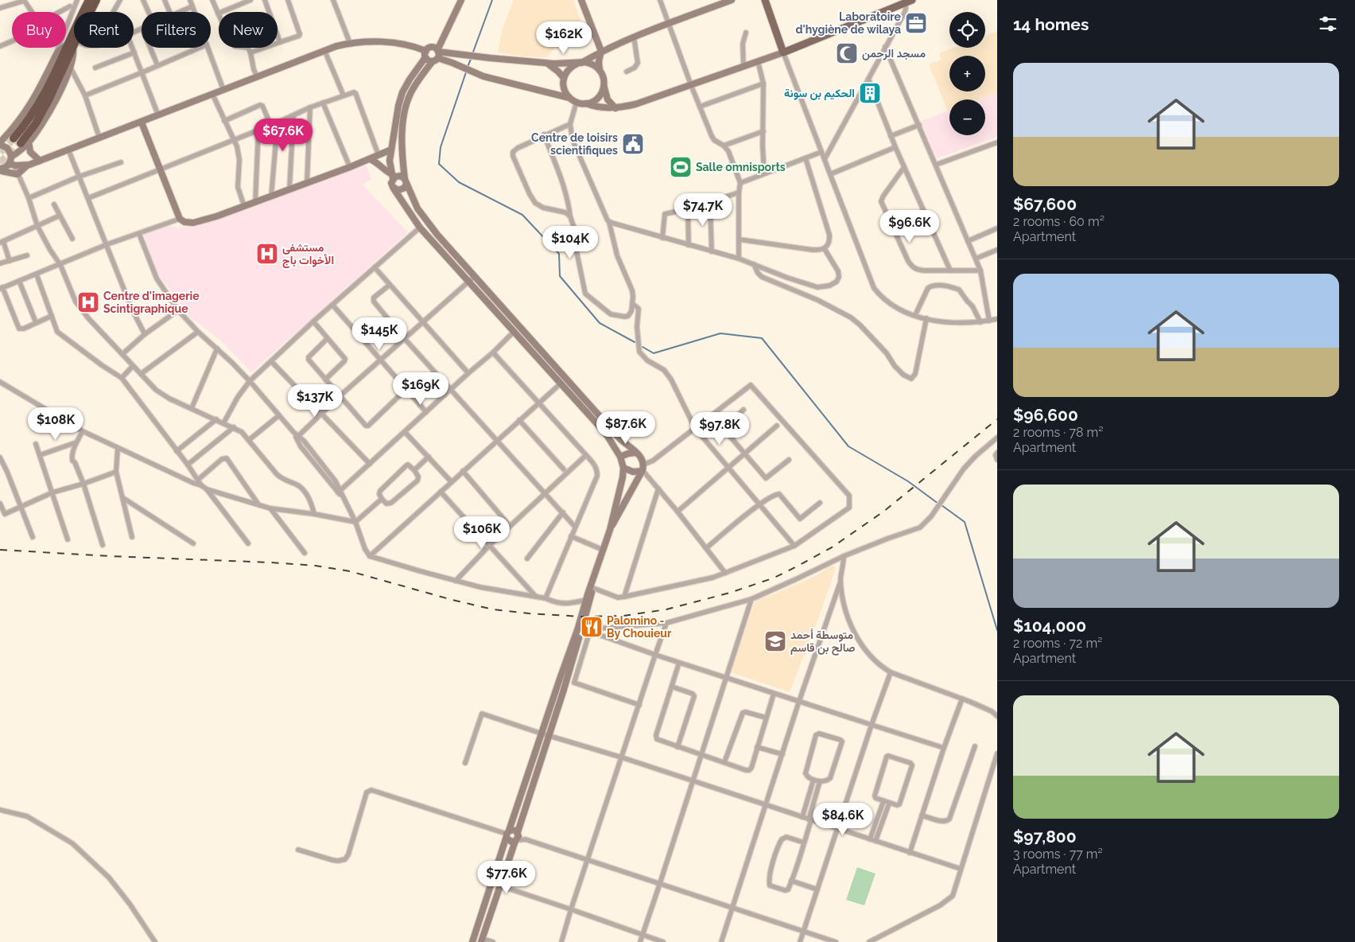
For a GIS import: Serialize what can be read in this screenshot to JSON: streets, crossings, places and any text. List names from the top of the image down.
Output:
{
  "places": {
    "office": ["Laboratoire d'hygiène de wilaya"],
    "mosque": ["مسجد الرحمن"],
    "building": ["الحكيم بن سونة"],
    "public building": ["Centre de loisirs scientifiques"],
    "sports": ["Salle omnisports"],
    "hospital": ["مستشفى الأخوات باج", "Centre d'imagerie Scintigraphique"],
    "restaurant": ["Palomino - By Chouieur"],
    "school or university": ["متوسطة أحمد صالح بن قاسم"]
  },
  "page": {
    "heading": "14 homes",
    "map_buttons": ["+", "−"],
    "chip": [
      "Buy",
      "Rent",
      "Filters",
      "New"
    ],
    "price": [
      "$162K",
      "$67.6K",
      "$74.7K",
      "$96.6K",
      "$104K",
      "$145K",
      "$169K",
      "$137K",
      "$108K",
      "$87.6K",
      "$97.8K",
      "$106K",
      "$84.6K",
      "$77.6K"
    ],
    "list": [
      {
        "name": "$67,600",
        "note": "2 rooms · 60 m² · Apartment"
      },
      {
        "name": "$96,600",
        "note": "2 rooms · 78 m² · Apartment"
      },
      {
        "name": "$104,000",
        "note": "2 rooms · 72 m² · Apartment"
      },
      {
        "name": "$97,800",
        "note": "3 rooms · 77 m² · Apartment"
      }
    ]
  }
}
